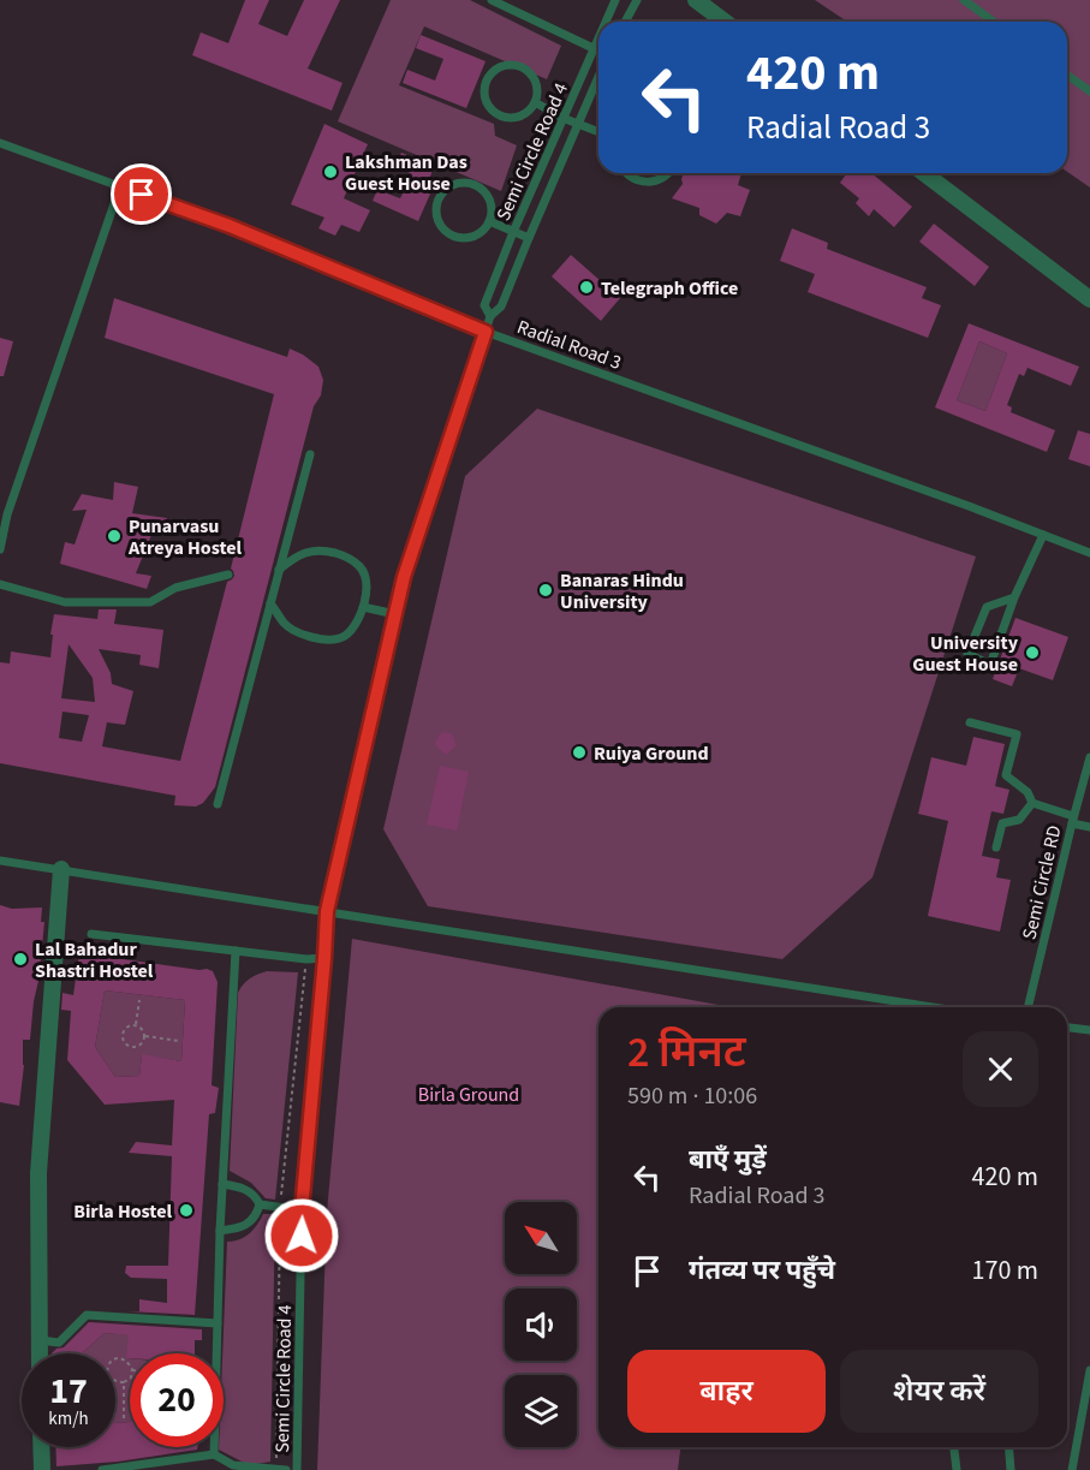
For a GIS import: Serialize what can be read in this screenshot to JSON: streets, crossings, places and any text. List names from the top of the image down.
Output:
{
  "streets": {
    "lane": ["Semi Circle Road 4", "Radial Road 3", "Semi Circle RD"]
  },
  "crossings": [
    ["Semi Circle Road 4", "Radial Road 3"]
  ],
  "parks": ["Birla Ground"],
  "places": [
    "Lakshman Das Guest House",
    "Telegraph Office",
    "Punarvasu Atreya Hostel",
    "Banaras Hindu University",
    "University Guest House",
    "Ruiya Ground",
    "Lal Bahadur Shastri Hostel",
    "Birla Hostel"
  ],
  "north": "top left",
  "page": {
    "turn": ["420 m", "Radial Road 3"],
    "heading": ["2 मिनट", "590 m · 10:06"],
    "list": [
      {
        "name": "बाएँ मुड़ें",
        "note": "Radial Road 3",
        "value": "420 m"
      },
      {
        "name": "गंतव्य पर पहुँचे",
        "value": "170 m"
      }
    ],
    "buttons": ["बाहर", "शेयर करें"],
    "speed": "17 km/h",
    "limit": "20"
  }
}
